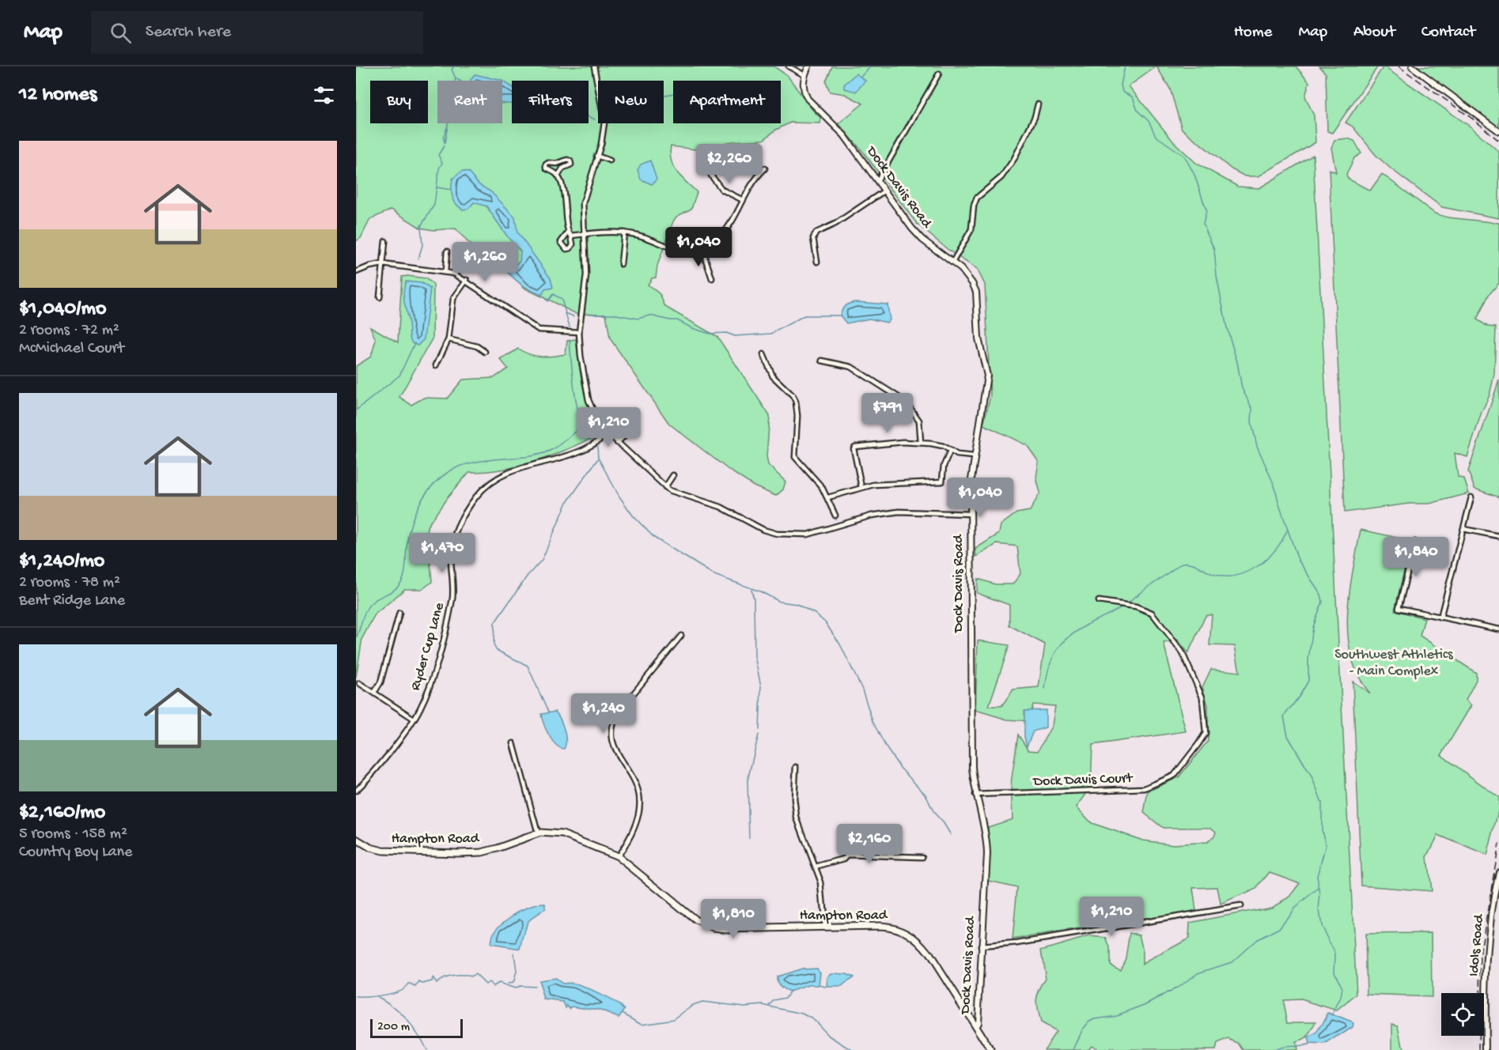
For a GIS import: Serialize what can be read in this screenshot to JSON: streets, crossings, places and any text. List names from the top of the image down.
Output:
{
  "streets": {
    "main road": ["Hampton Road"],
    "street": [
      "Dock Davis Road",
      "Ryder Cup Lane",
      "Dock Davis Court",
      "Idols Road"
    ]
  },
  "crossings": [
    ["Dock Davis Road", "Dock Davis Court"],
    ["Dock Davis Road", "Hampton Road"]
  ],
  "parks": ["Southwest Athletics - Main Complex"],
  "scale_bar": "200 m",
  "page": {
    "header": "Map",
    "search": "Search here",
    "nav": [
      "Home",
      "Map",
      "About",
      "Contact"
    ],
    "heading": "12 homes",
    "chip": [
      "Buy",
      "Rent",
      "Filters",
      "New",
      "Apartment"
    ],
    "list": [
      {
        "name": "$1,040/mo",
        "note": "2 rooms · 72 m² · McMichael Court"
      },
      {
        "name": "$1,240/mo",
        "note": "2 rooms · 78 m² · Bent Ridge Lane"
      },
      {
        "name": "$2,160/mo",
        "note": "5 rooms · 158 m² · Country Boy Lane"
      }
    ],
    "price": [
      "$2,260",
      "$1,040",
      "$1,260",
      "$791",
      "$1,210",
      "$1,040",
      "$1,470",
      "$1,840",
      "$1,240",
      "$2,160",
      "$1,210",
      "$1,810"
    ],
    "scale": "200 m"
  }
}
